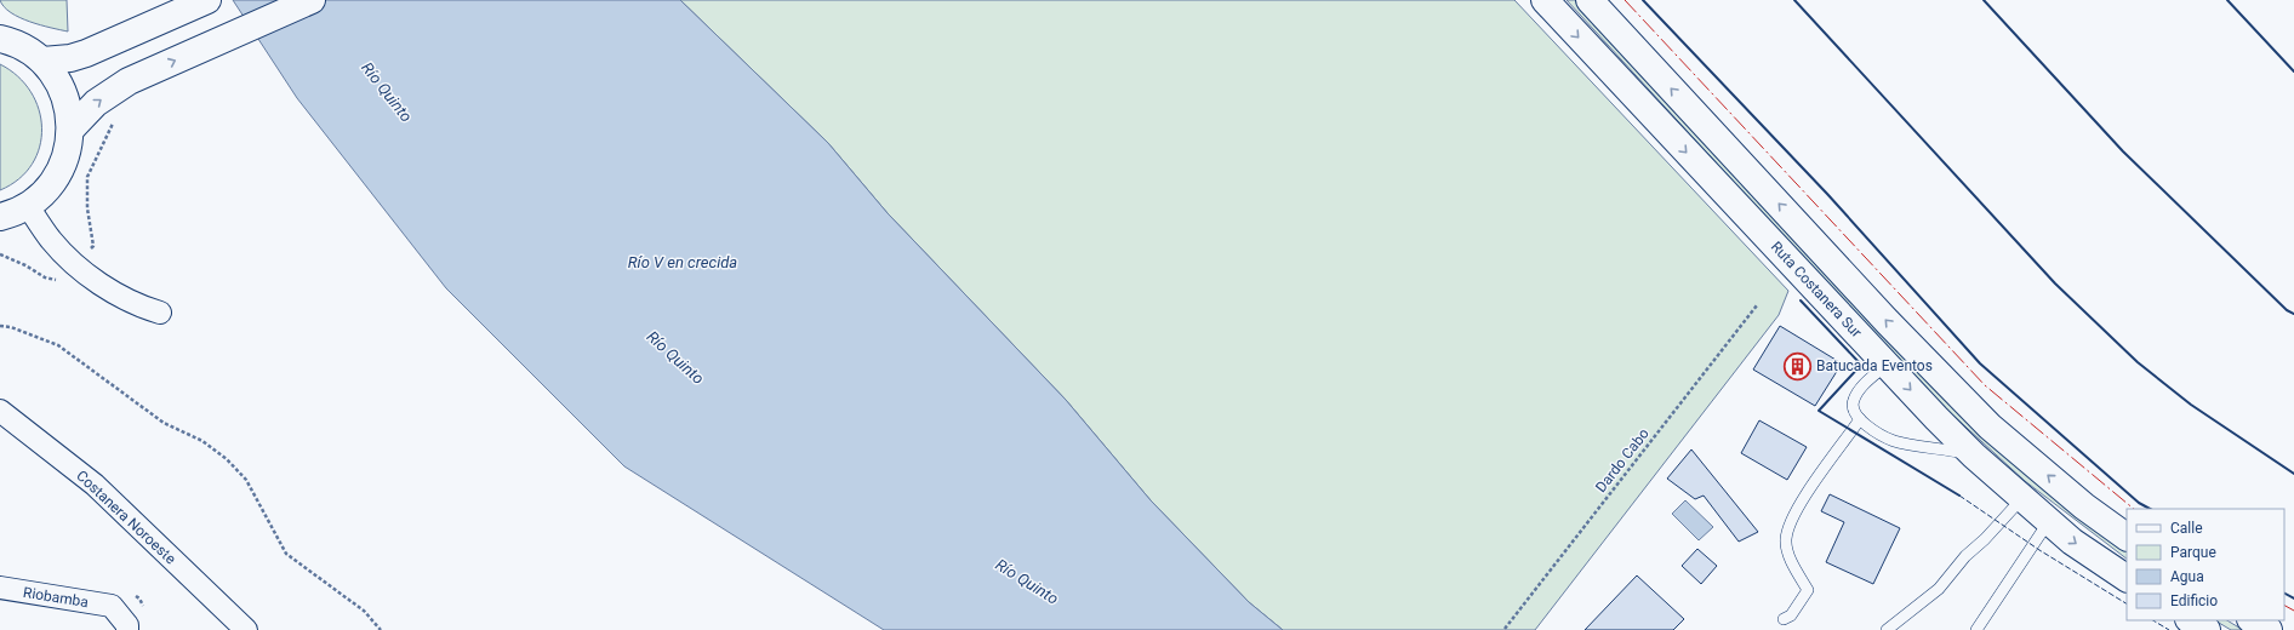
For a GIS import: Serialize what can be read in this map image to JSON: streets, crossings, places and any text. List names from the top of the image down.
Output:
{
  "streets": {
    "main road": ["Ruta Costanera Sur"],
    "street": ["Costanera Noroeste", "Riobamba"],
    "path": ["Dardo Cabo"]
  },
  "water": ["Río Quinto", "Río V en crecida"],
  "places": {
    "building": ["Batucada Eventos"]
  },
  "legend": [
    "Calle",
    "Parque",
    "Agua",
    "Edificio"
  ]
}
